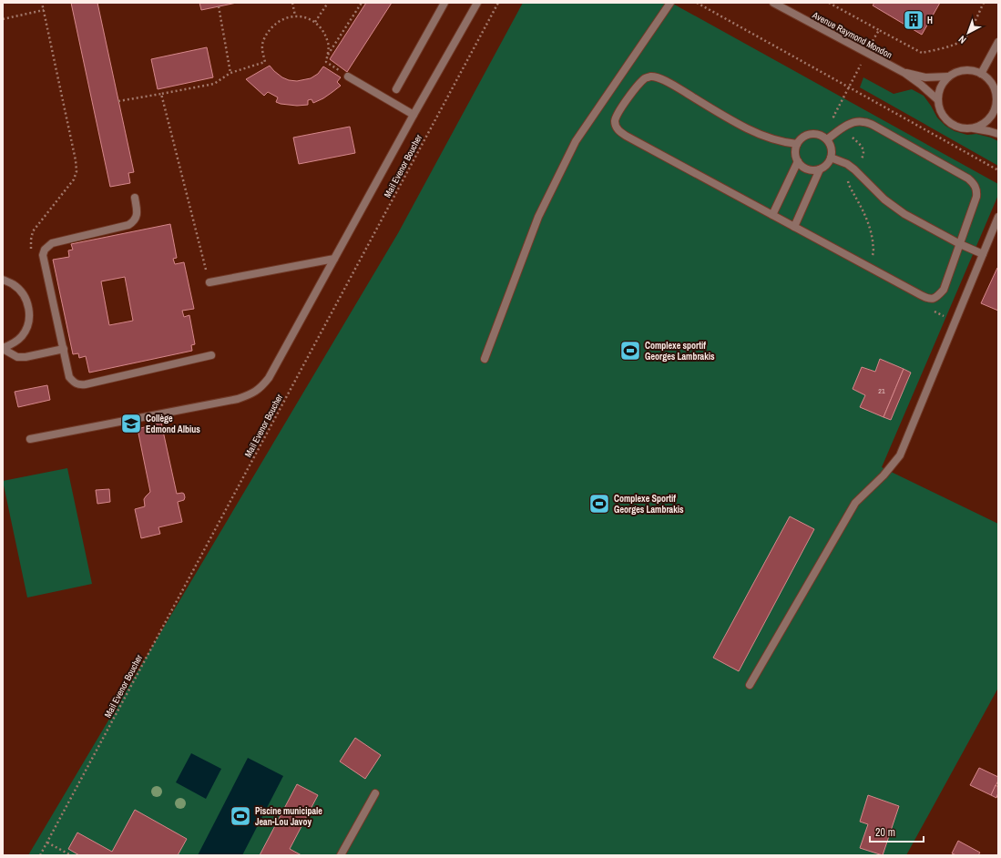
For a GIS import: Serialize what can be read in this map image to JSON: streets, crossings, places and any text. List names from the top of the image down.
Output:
{
  "streets": {
    "street": ["Avenue Raymond Mondon"],
    "path": ["Mail Evenor Boucher"]
  },
  "places": {
    "building": ["H"],
    "sports": ["Complexe sportif Georges Lambrakis", "Complexe Sportif Georges Lambrakis", "Piscine municipale Jean-Lou Javoy"],
    "school or university": ["Collège Edmond Albius"]
  },
  "house_numbers": ["21"],
  "scale_bar": "20 m",
  "north": "bottom left"
}
